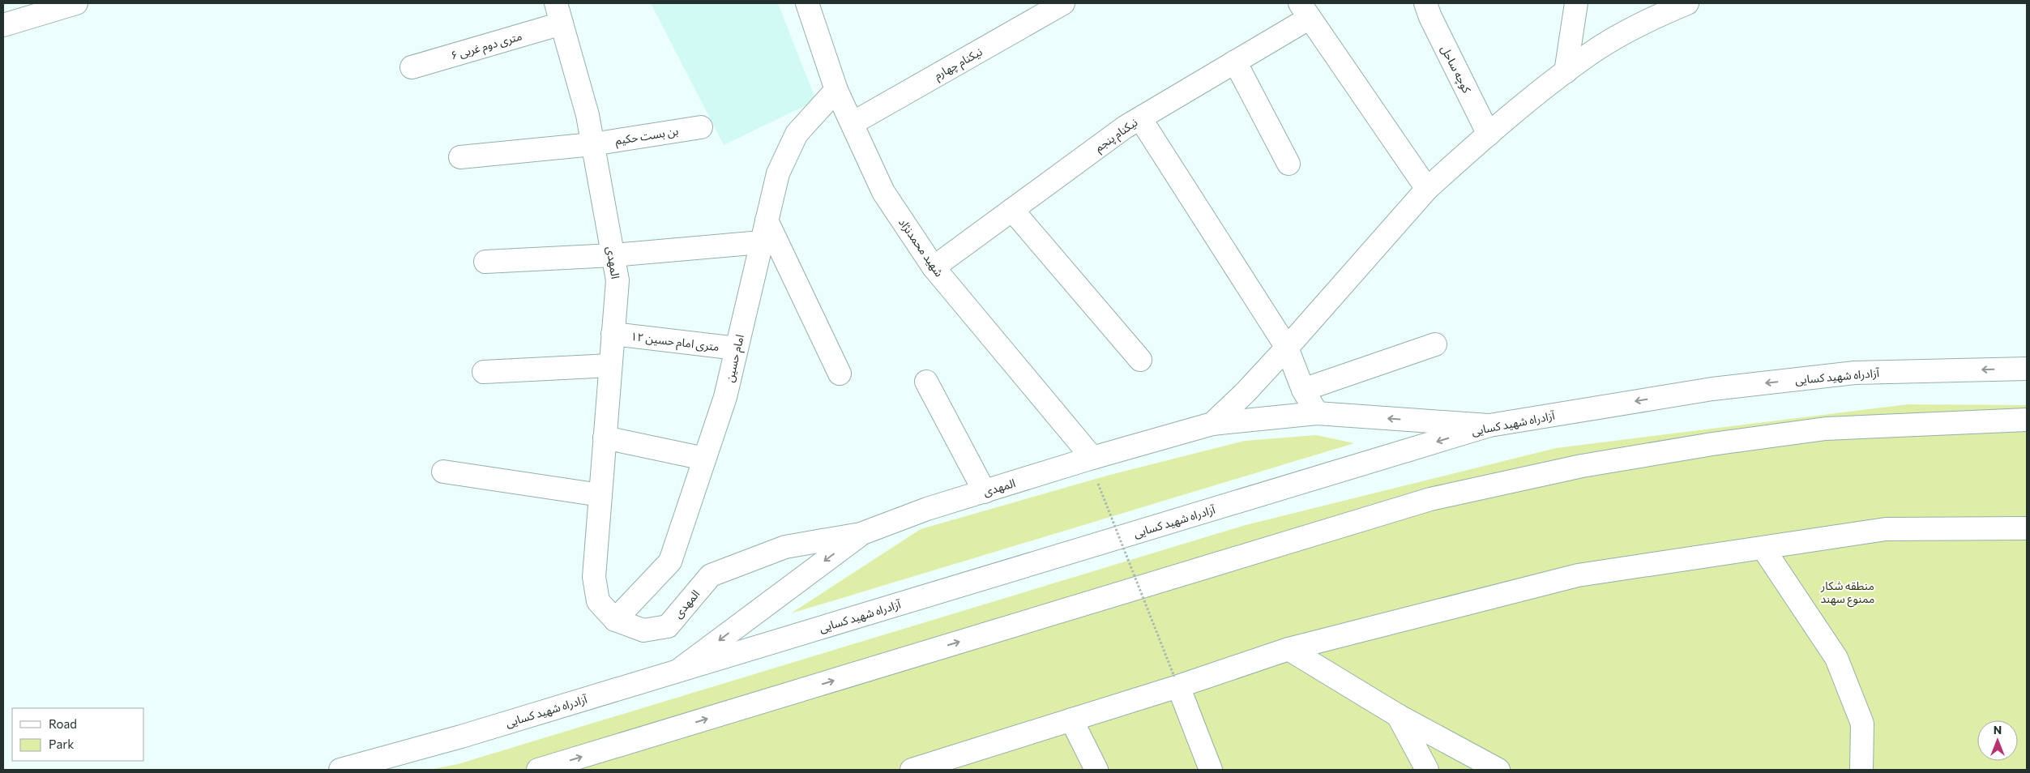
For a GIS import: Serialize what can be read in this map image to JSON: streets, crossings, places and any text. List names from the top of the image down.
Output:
{
  "streets": {
    "main road": [
      "۶ متری دوم غربی",
      "نیکنام چهارم",
      "کوچه ساحل",
      "نیکنام پنجم",
      "بن بست حکیم",
      "شهید محمدنژاد",
      "المهدی",
      "۱۲ متری امام حسین",
      "امام حسین",
      "آزادراه شهید کسایی"
    ]
  },
  "crossings": [
    ["۶ متری دوم غربی", "المهدی"],
    ["نیکنام چهارم", "شهید محمدنژاد"],
    ["نیکنام پنجم", "شهید محمدنژاد"],
    ["بن بست حکیم", "المهدی"],
    ["شهید محمدنژاد", "المهدی"],
    ["شهید محمدنژاد", "امام حسین"],
    ["المهدی", "۱۲ متری امام حسین"],
    ["المهدی", "امام حسین"],
    ["المهدی", "آزادراه شهید کسایی"],
    ["۱۲ متری امام حسین", "امام حسین"]
  ],
  "parks": ["منطقه شکار ممنوع سهند"],
  "legend": ["Road", "Park"],
  "north": "top"
}
